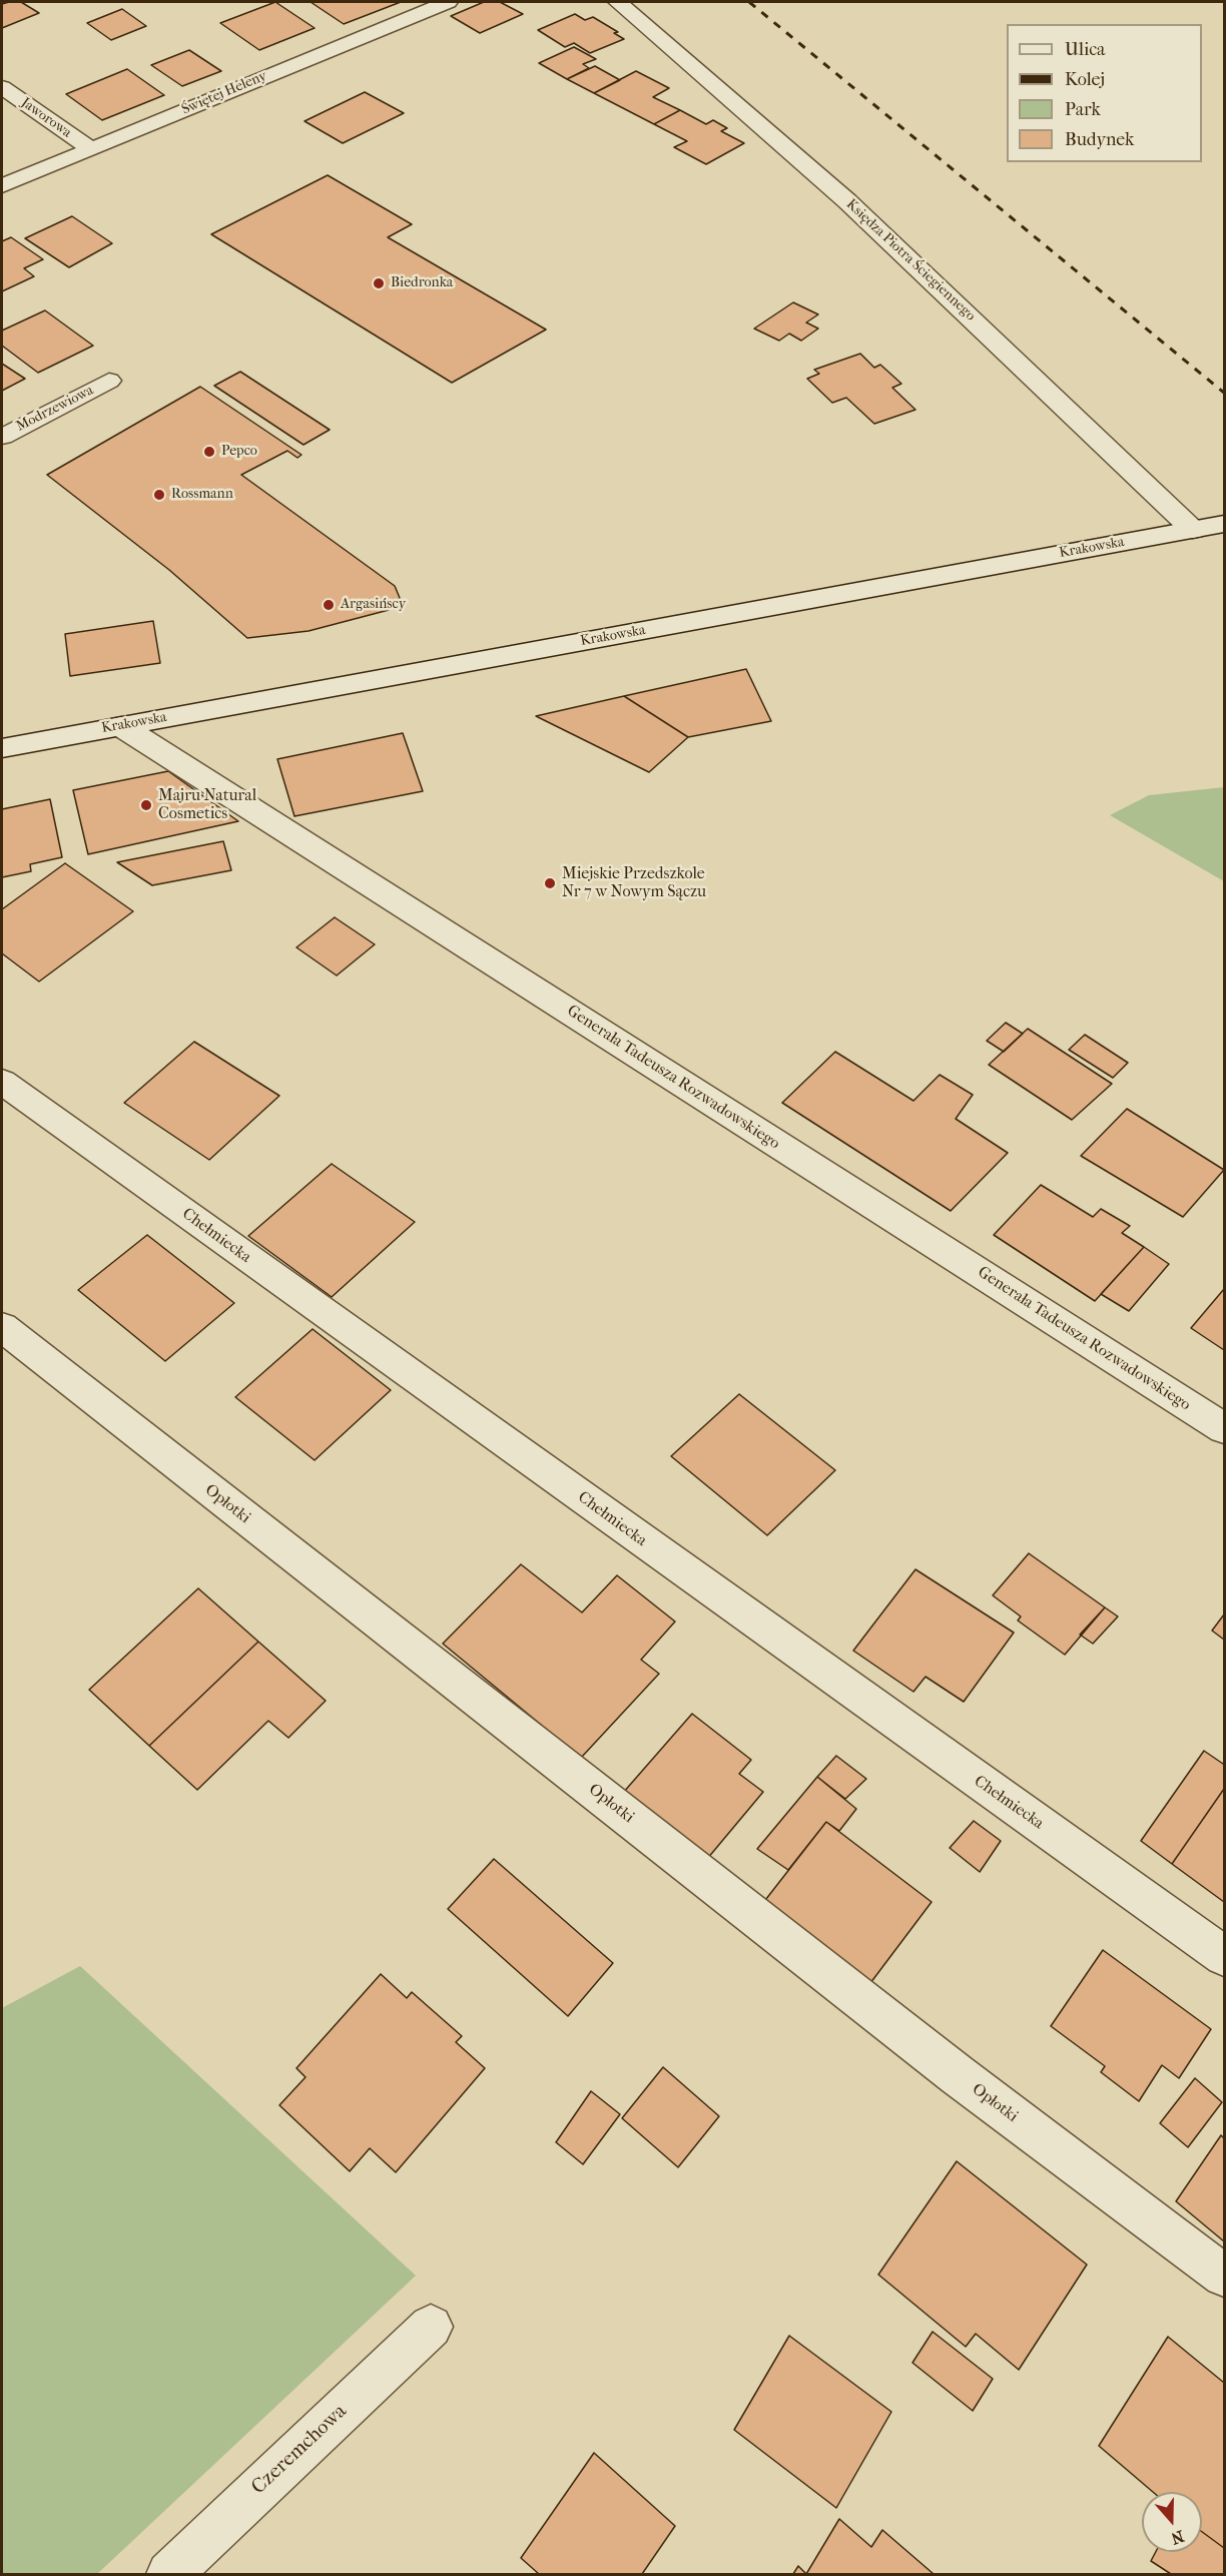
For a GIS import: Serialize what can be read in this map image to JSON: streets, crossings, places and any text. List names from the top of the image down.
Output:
{
  "streets": {
    "street": [
      "Świętej Heleny",
      "Jaworowa",
      "Księdza Piotra Ściegiennego",
      "Modrzewiowa",
      "Krakowska",
      "Generała Tadeusza Rozwadowskiego",
      "Chełmiecka",
      "Opłotki",
      "Czeremchowa"
    ]
  },
  "crossings": [
    ["Świętej Heleny", "Jaworowa"],
    ["Księdza Piotra Ściegiennego", "Krakowska"],
    ["Krakowska", "Generała Tadeusza Rozwadowskiego"]
  ],
  "places": [
    "Biedronka",
    "Pepco",
    "Rossmann",
    "Argasińscy",
    "Majru Natural Cosmetics",
    "Miejskie Przedszkole Nr 7 w Nowym Sączu"
  ],
  "legend": [
    "Ulica",
    "Kolej",
    "Park",
    "Budynek"
  ],
  "north": "bottom"
}
